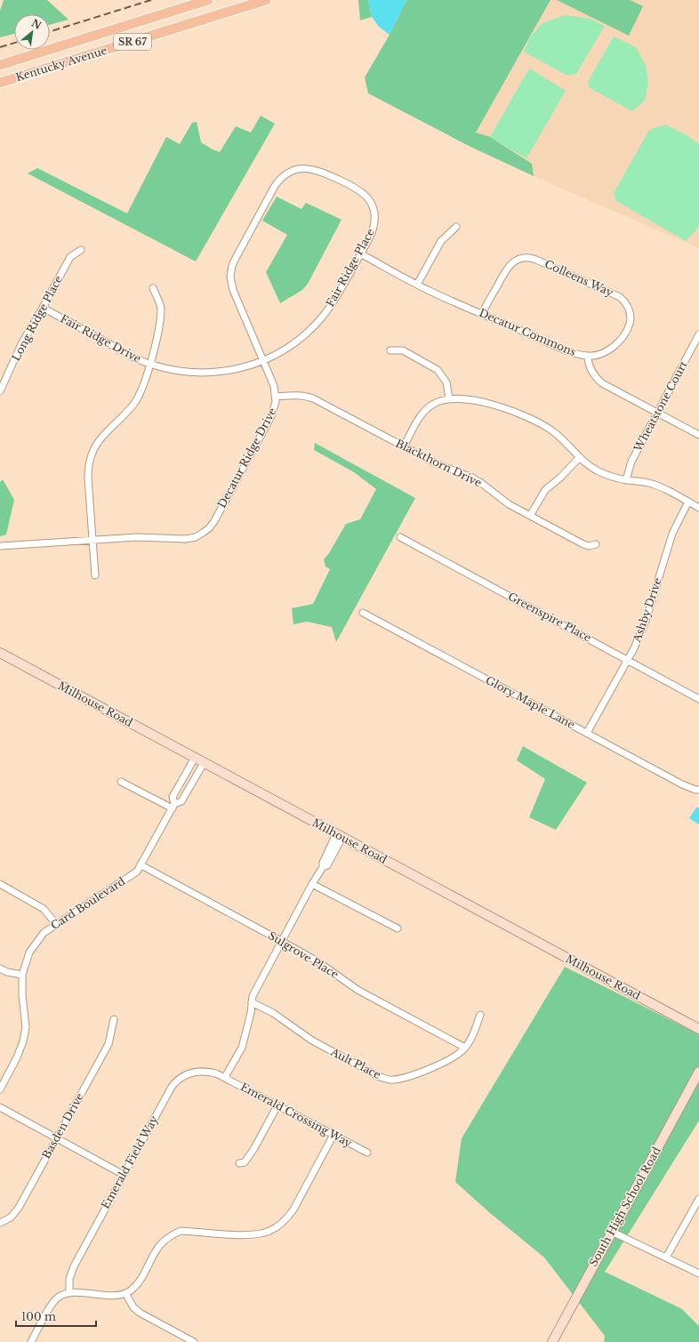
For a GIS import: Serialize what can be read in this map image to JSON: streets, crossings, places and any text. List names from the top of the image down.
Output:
{
  "streets": {
    "main road": ["SR 67", "Kentucky Avenue"],
    "street": [
      "Fair Ridge Place",
      "Colleens Way",
      "Long Ridge Place",
      "Decatur Commons",
      "Fair Ridge Drive",
      "Wheatstone Court",
      "Decatur Ridge Drive",
      "Blackthorn Drive",
      "Ashby Drive",
      "Greenspire Place",
      "Glory Maple Lane",
      "Milhouse Road",
      "Card Boulevard",
      "Sulgrove Place",
      "Ault Place",
      "Emerald Crossing Way",
      "Basden Drive",
      "Emerald Field Way",
      "South High School Road"
    ]
  },
  "crossings": [
    ["Fair Ridge Place", "Decatur Commons"],
    ["Fair Ridge Place", "Fair Ridge Drive"],
    ["Fair Ridge Place", "Decatur Ridge Drive"],
    ["Colleens Way", "Decatur Commons"],
    ["Long Ridge Place", "Fair Ridge Drive"],
    ["Decatur Commons", "Wheatstone Court"],
    ["Fair Ridge Drive", "Decatur Ridge Drive"],
    ["Decatur Ridge Drive", "Blackthorn Drive"],
    ["Ashby Drive", "Greenspire Place"],
    ["Ashby Drive", "Glory Maple Lane"],
    ["Milhouse Road", "Card Boulevard"],
    ["Card Boulevard", "Sulgrove Place"],
    ["Sulgrove Place", "Ault Place"],
    ["Emerald Crossing Way", "Emerald Field Way"]
  ],
  "scale_bar": "100 m",
  "north": "top right"
}
